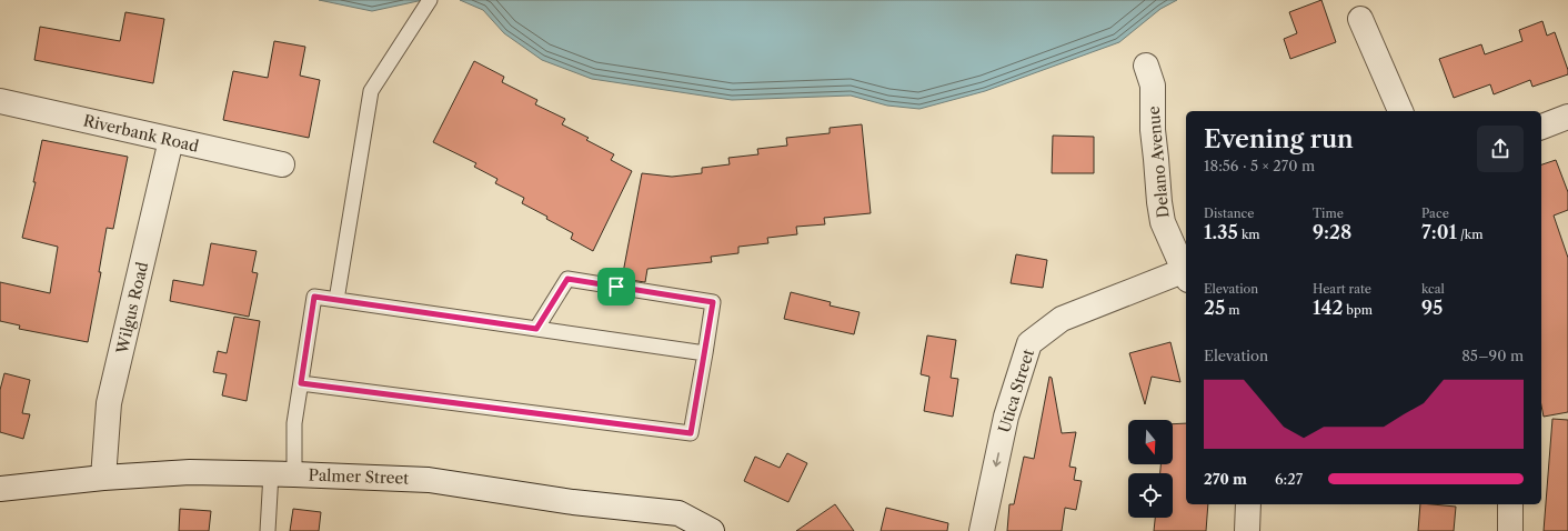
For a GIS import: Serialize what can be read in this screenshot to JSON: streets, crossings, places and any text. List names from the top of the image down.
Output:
{
  "streets": {
    "street": [
      "Riverbank Road",
      "Delano Avenue",
      "Wilgus Road",
      "Utica Street",
      "Palmer Street"
    ]
  },
  "crossings": [
    ["Riverbank Road", "Wilgus Road"],
    ["Wilgus Road", "Palmer Street"]
  ],
  "one_way": ["Utica Street"],
  "north": "bottom",
  "page": {
    "heading": ["Evening run", "18:56 · 5 × 270 m"],
    "stats": [
      ["Distance", "1.35 km"],
      ["Time", "9:28"],
      ["Pace", "7:01 /km"],
      ["Elevation", "25 m"],
      ["Heart rate", "142 bpm"],
      ["kcal", "95"]
    ],
    "chart": ["Elevation", "85–90 m"],
    "list": [
      {
        "name": "270 m",
        "note": "6:27"
      }
    ]
  }
}
